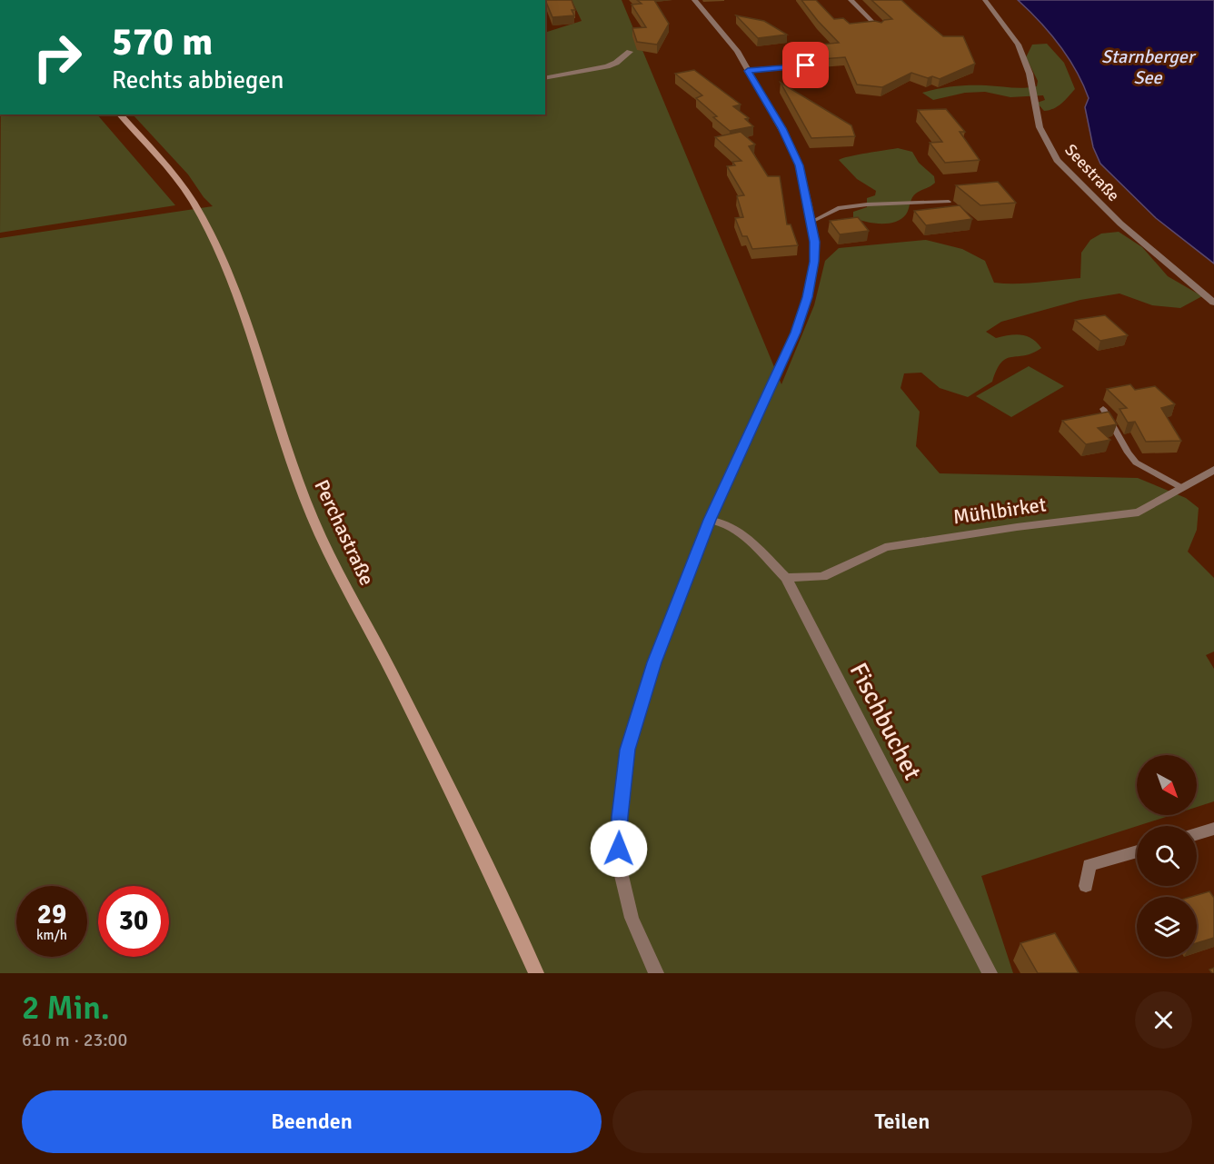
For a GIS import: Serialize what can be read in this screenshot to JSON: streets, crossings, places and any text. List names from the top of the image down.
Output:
{
  "streets": {
    "main road": ["Perchastraße"],
    "street": ["Seestraße", "Mühlbirket", "Fischbuchet"]
  },
  "crossings": [
    ["Mühlbirket", "Fischbuchet"]
  ],
  "water": ["Starnberger See"],
  "north": "bottom right",
  "page": {
    "turn": ["570 m", "Rechts abbiegen"],
    "speed": "29 km/h",
    "limit": "30",
    "heading": ["2 Min.", "610 m · 23:00"],
    "buttons": ["Beenden", "Teilen"]
  }
}
